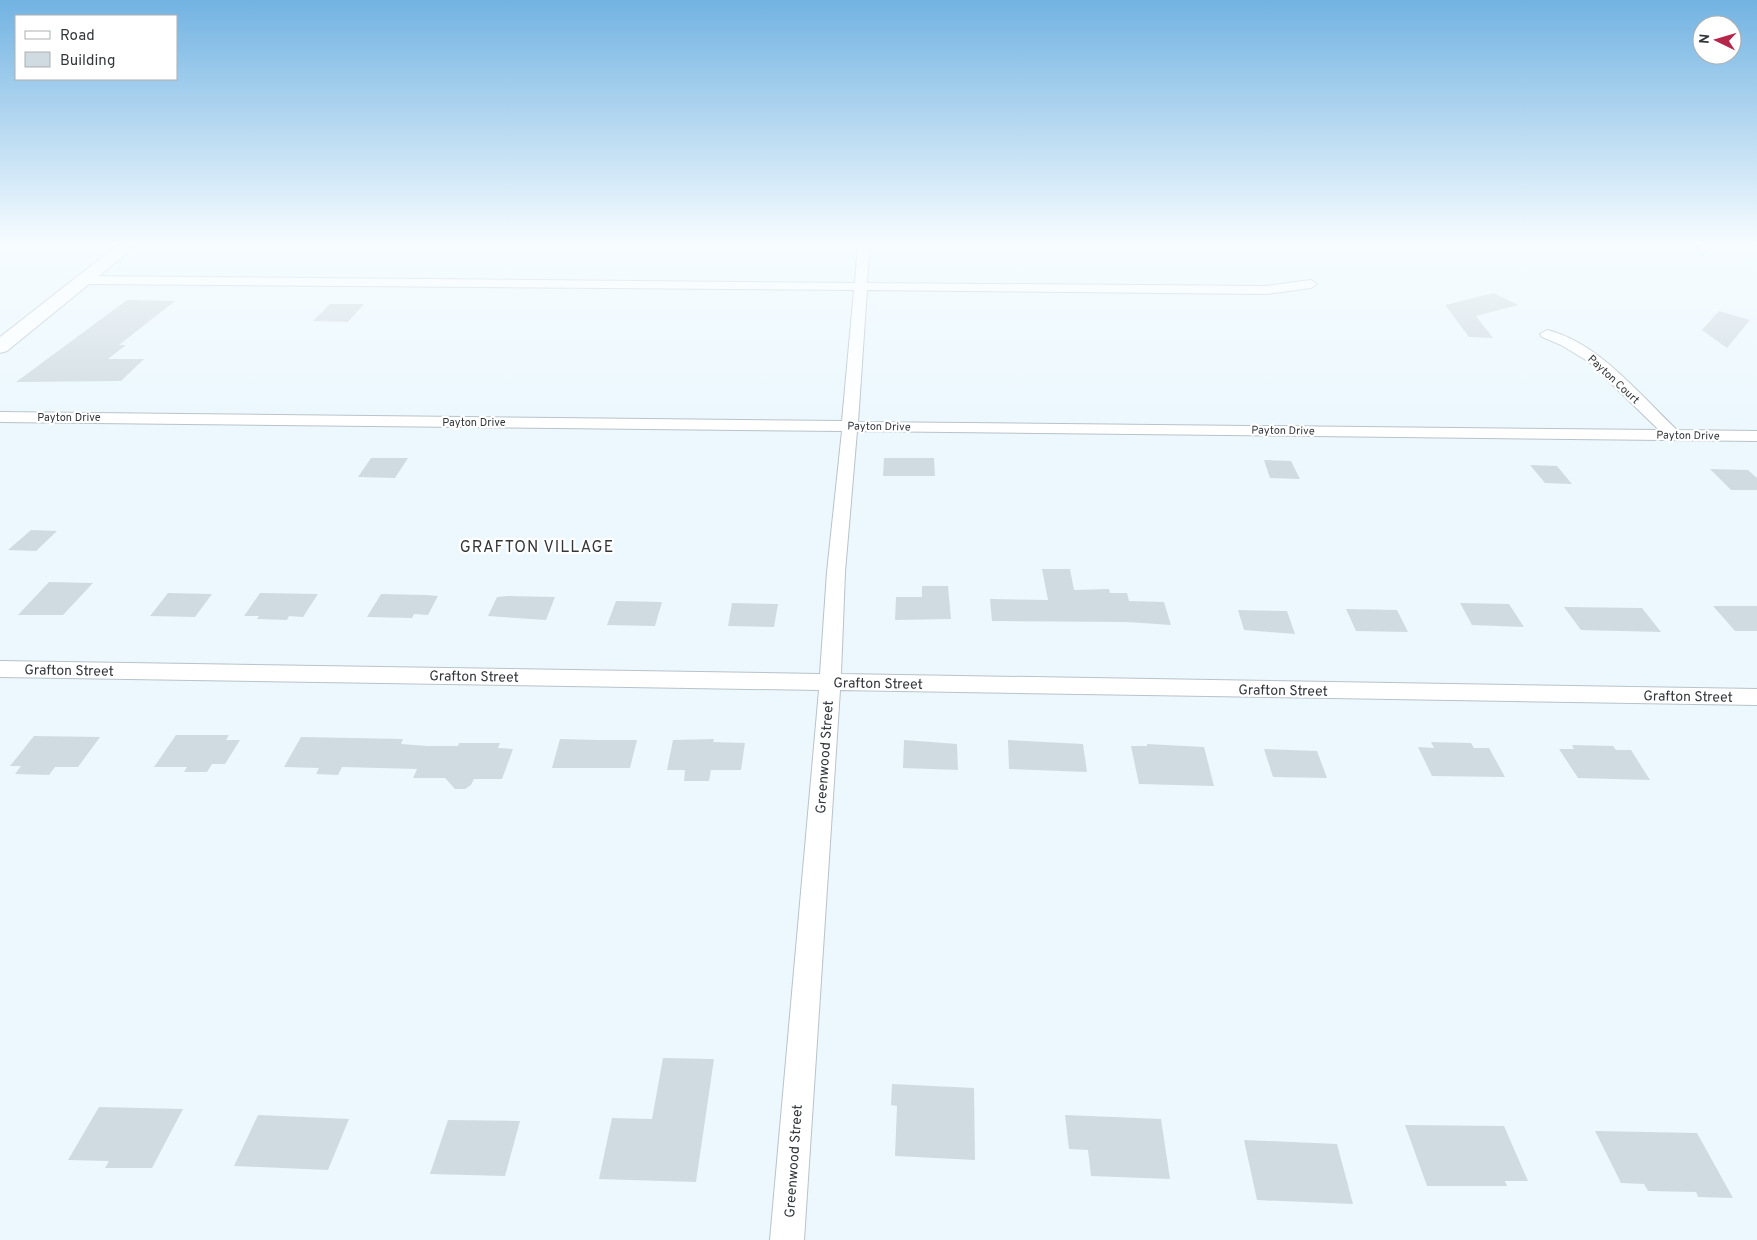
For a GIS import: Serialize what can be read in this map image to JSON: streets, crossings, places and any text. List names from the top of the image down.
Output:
{
  "streets": {
    "street": [
      "Payton Court",
      "Payton Drive",
      "Grafton Street",
      "Greenwood Street"
    ]
  },
  "crossings": [
    ["Payton Court", "Payton Drive"],
    ["Payton Drive", "Greenwood Street"],
    ["Grafton Street", "Greenwood Street"]
  ],
  "districts": ["GRAFTON VILLAGE"],
  "legend": ["Road", "Building"],
  "north": "left"
}
